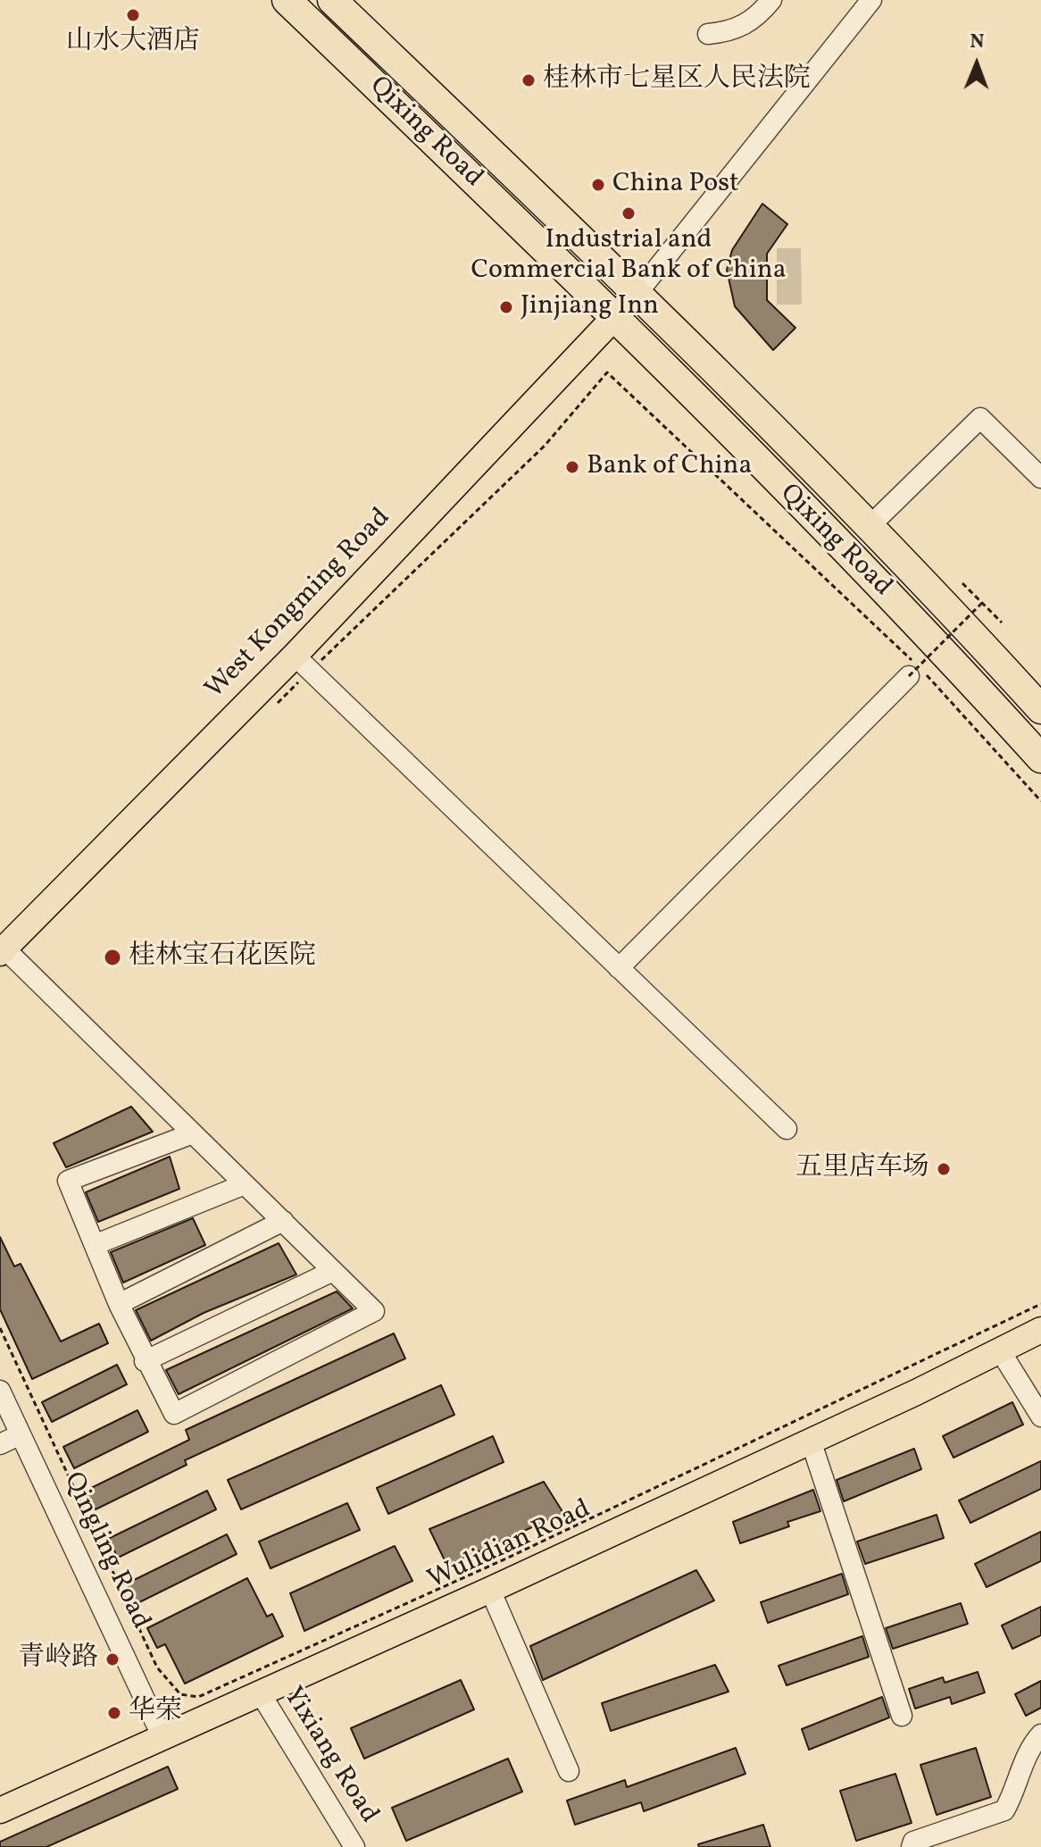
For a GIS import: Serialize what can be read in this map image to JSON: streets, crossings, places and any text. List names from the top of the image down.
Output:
{
  "streets": {
    "highway": ["Qixing Road"],
    "main road": ["West Kongming Road", "Wulidian Road"],
    "street": ["Qingling Road", "Yixiang Road"]
  },
  "crossings": [
    ["Qixing Road", "West Kongming Road"],
    ["Wulidian Road", "Qingling Road"],
    ["Wulidian Road", "Yixiang Road"]
  ],
  "places": [
    "山水大酒店",
    "桂林市七星区人民法院",
    "China Post",
    "Industrial and Commercial Bank of China",
    "Jinjiang Inn",
    "Bank of China",
    "桂林宝石花医院",
    "五里店车场",
    "青岭路",
    "华荣"
  ],
  "north": "top"
}
